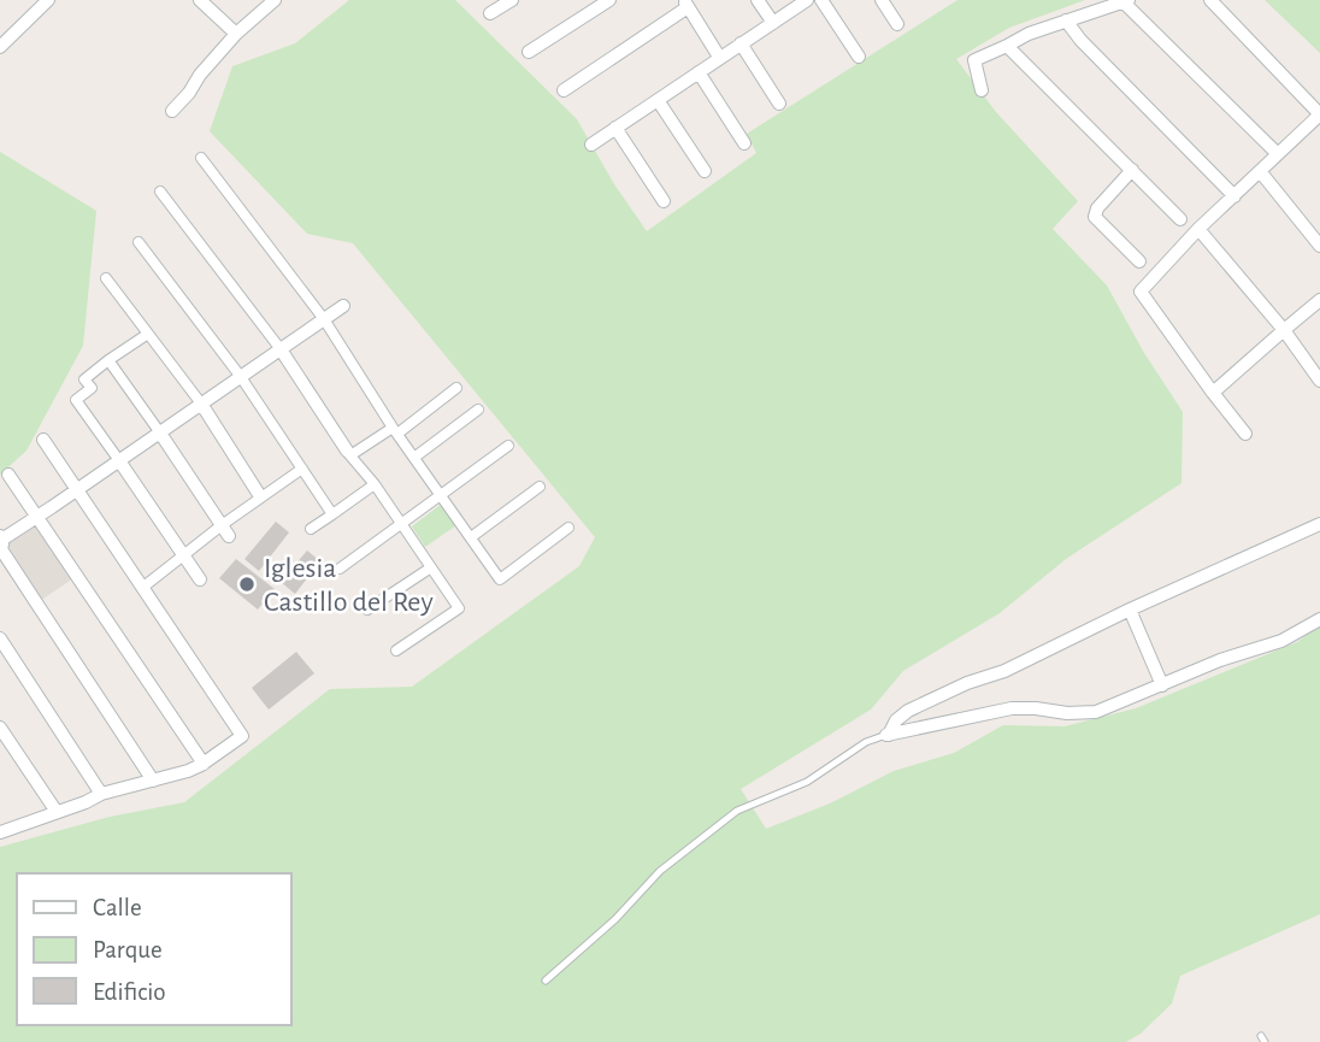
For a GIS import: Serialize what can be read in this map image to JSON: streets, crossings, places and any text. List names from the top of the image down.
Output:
{
  "places": ["Iglesia Castillo del Rey"],
  "legend": ["Calle", "Parque", "Edificio"]
}
